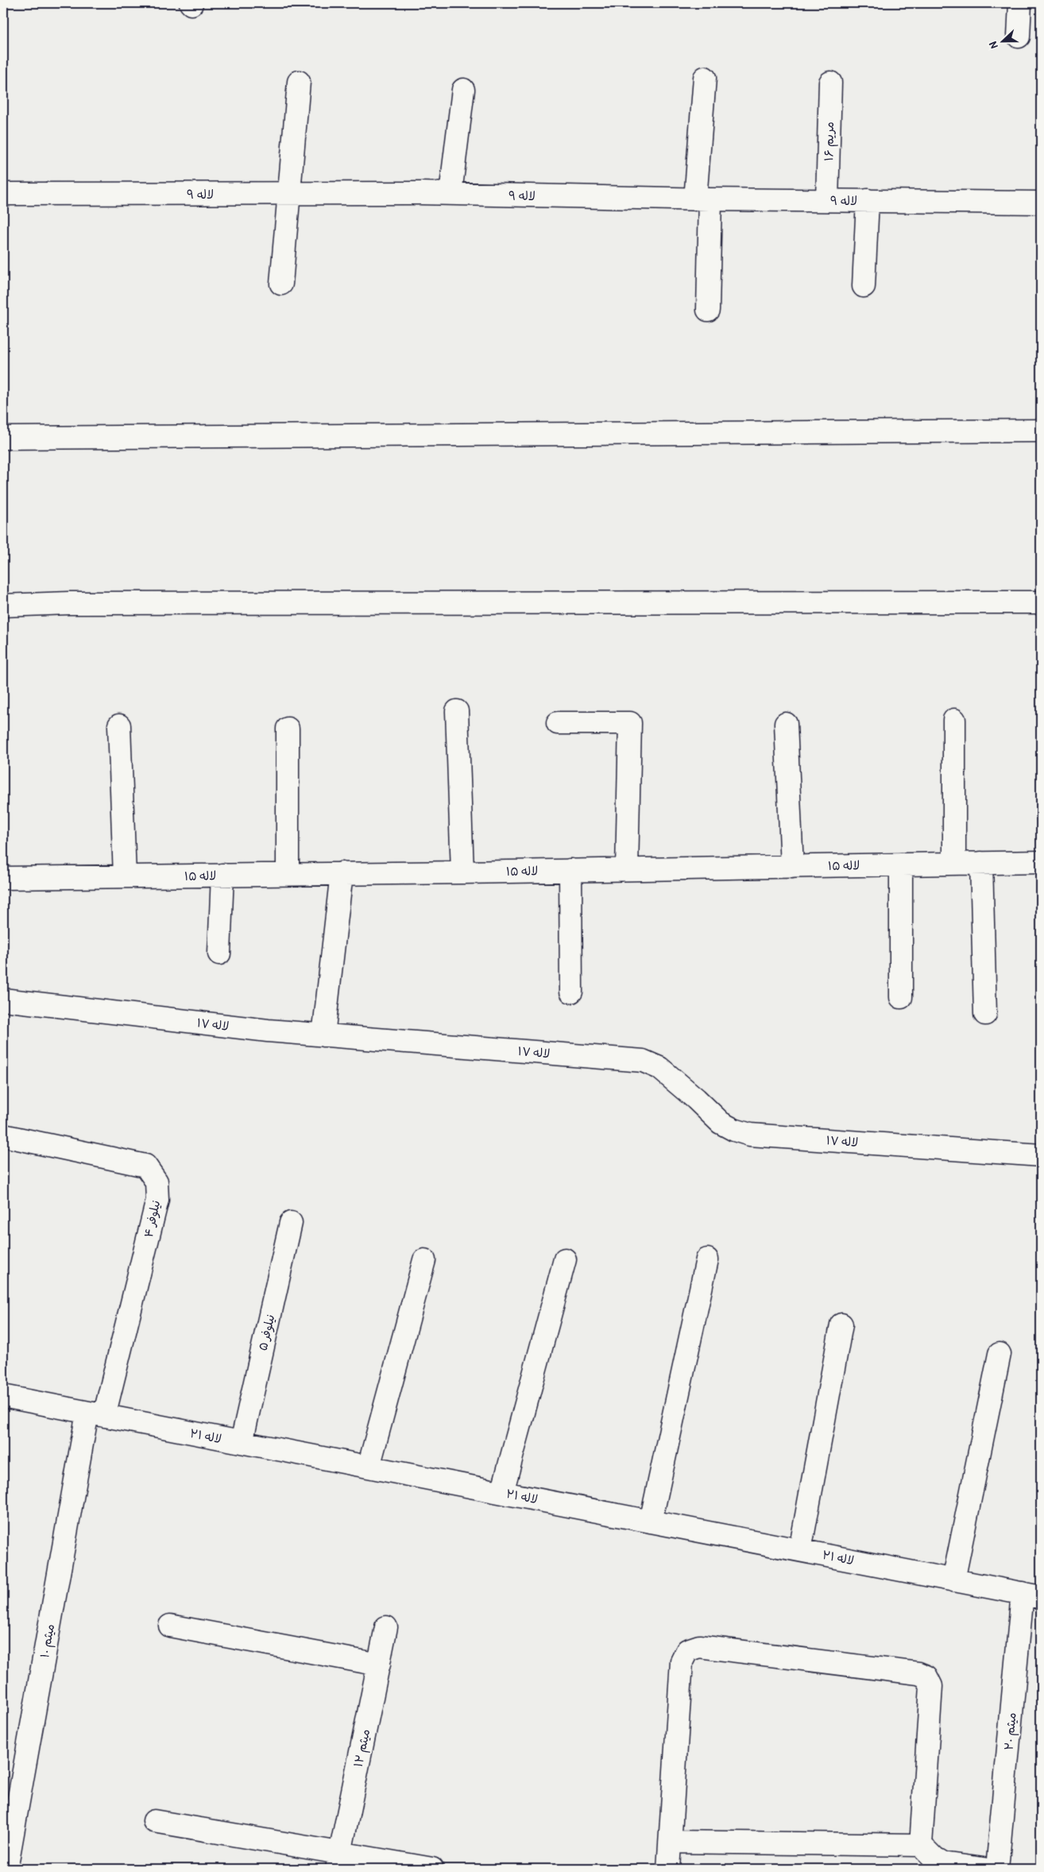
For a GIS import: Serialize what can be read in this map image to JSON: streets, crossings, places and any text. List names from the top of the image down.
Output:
{
  "streets": {
    "street": [
      "مریم ۱۶",
      "لاله ۹",
      "لاله ۱۵",
      "لاله ۱۷",
      "نیلوفر ۴",
      "نیلوفر ۵",
      "لاله ۲۱",
      "میثم ۱۰",
      "میثم ۲۰",
      "میثم ۱۲"
    ]
  },
  "crossings": [
    ["مریم ۱۶", "لاله ۹"],
    ["نیلوفر ۴", "لاله ۲۱"],
    ["نیلوفر ۴", "میثم ۱۰"],
    ["نیلوفر ۵", "لاله ۲۱"],
    ["لاله ۲۱", "میثم ۱۰"],
    ["لاله ۲۱", "میثم ۲۰"]
  ],
  "north": "left"
}
